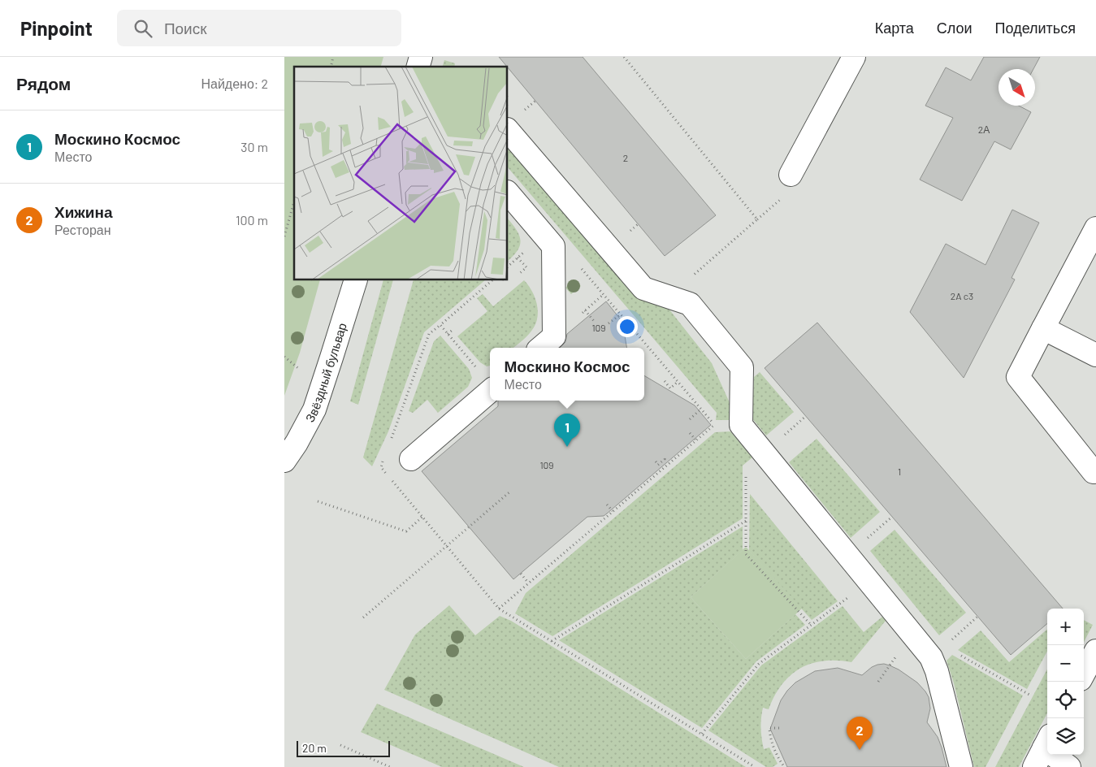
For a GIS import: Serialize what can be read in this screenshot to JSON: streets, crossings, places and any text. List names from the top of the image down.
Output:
{
  "streets": {
    "street": ["Звёздный бульвар"]
  },
  "house_numbers": [
    "2А",
    "2",
    "2A c3",
    "109",
    "109",
    "1"
  ],
  "scale_bar": "20 m",
  "north": "bottom right",
  "page": {
    "header": "Pinpoint",
    "search": "Поиск",
    "nav": ["Карта", "Слои", "Поделиться"],
    "heading": ["Рядом", "Найдено: 2"],
    "list": [
      {
        "mark": "1",
        "name": "Москино Космос",
        "note": "Место",
        "value": "30 m"
      },
      {
        "mark": "2",
        "name": "Хижина",
        "note": "Ресторан",
        "value": "100 m"
      }
    ],
    "popup": ["Москино Космос", "Место"],
    "pins": ["1", "2"],
    "map_buttons": ["+", "−"],
    "scale": "20 m"
  }
}
